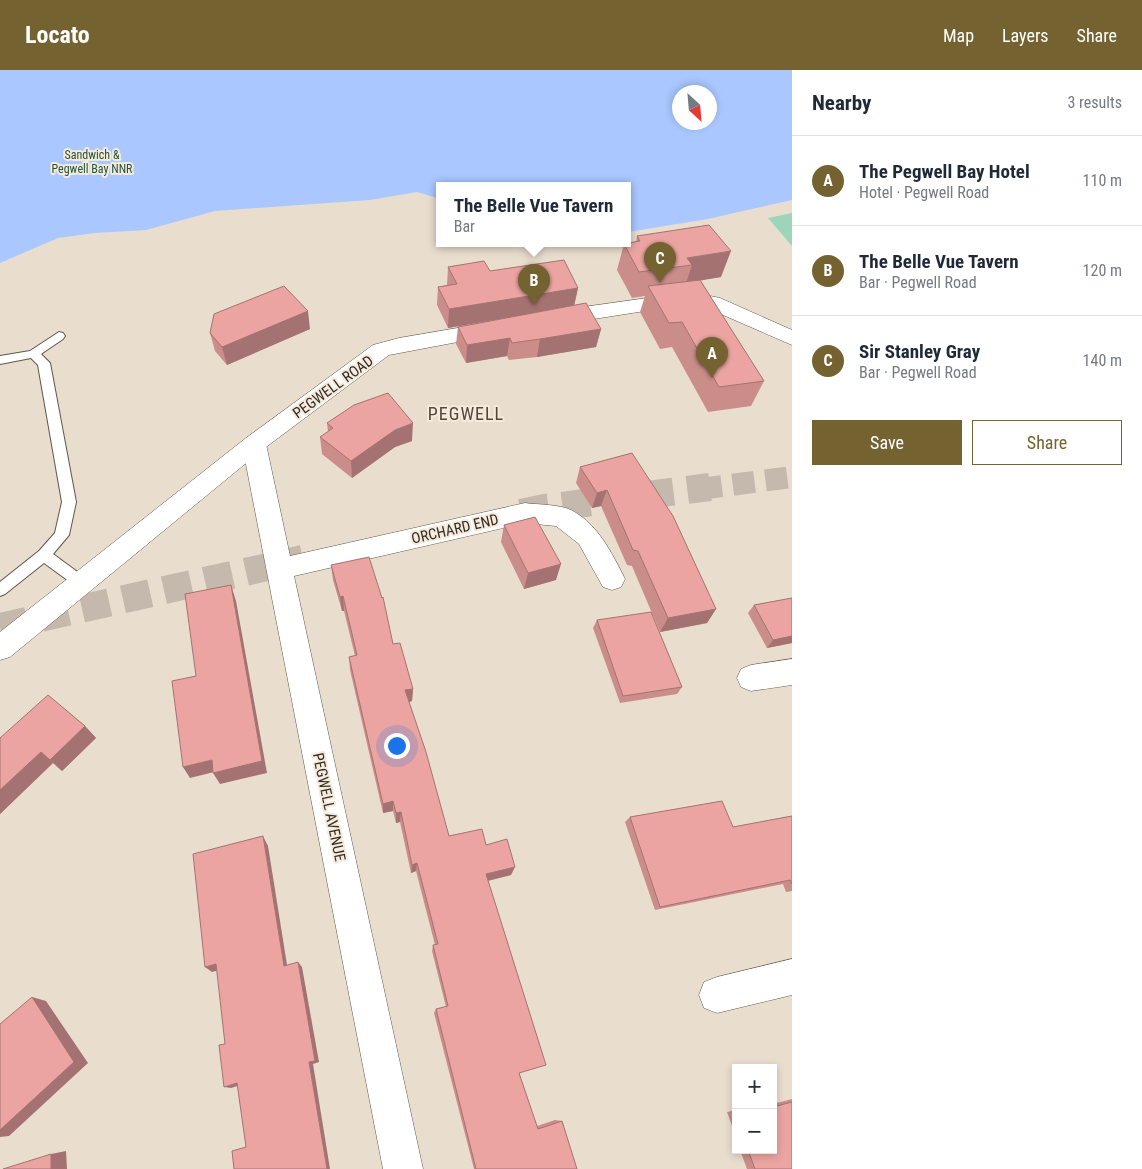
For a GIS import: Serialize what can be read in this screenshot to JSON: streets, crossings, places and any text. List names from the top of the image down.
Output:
{
  "streets": {
    "street": ["PEGWELL ROAD", "ORCHARD END", "PEGWELL AVENUE"]
  },
  "crossings": [
    ["PEGWELL ROAD", "PEGWELL AVENUE"],
    ["ORCHARD END", "PEGWELL AVENUE"]
  ],
  "districts": ["PEGWELL"],
  "parks": ["Sandwich & Pegwell Bay NNR"],
  "north": "bottom right",
  "page": {
    "header": "Locato",
    "nav": ["Map", "Layers", "Share"],
    "heading": ["Nearby", "3 results"],
    "list": [
      {
        "mark": "A",
        "name": "The Pegwell Bay Hotel",
        "note": "Hotel · Pegwell Road",
        "value": "110 m"
      },
      {
        "mark": "B",
        "name": "The Belle Vue Tavern",
        "note": "Bar · Pegwell Road",
        "value": "120 m"
      },
      {
        "mark": "C",
        "name": "Sir Stanley Gray",
        "note": "Bar · Pegwell Road",
        "value": "140 m"
      }
    ],
    "popup": ["The Belle Vue Tavern", "Bar"],
    "pins": ["C", "B", "A"],
    "buttons": ["Save", "Share"],
    "map_buttons": ["+", "−"]
  }
}
